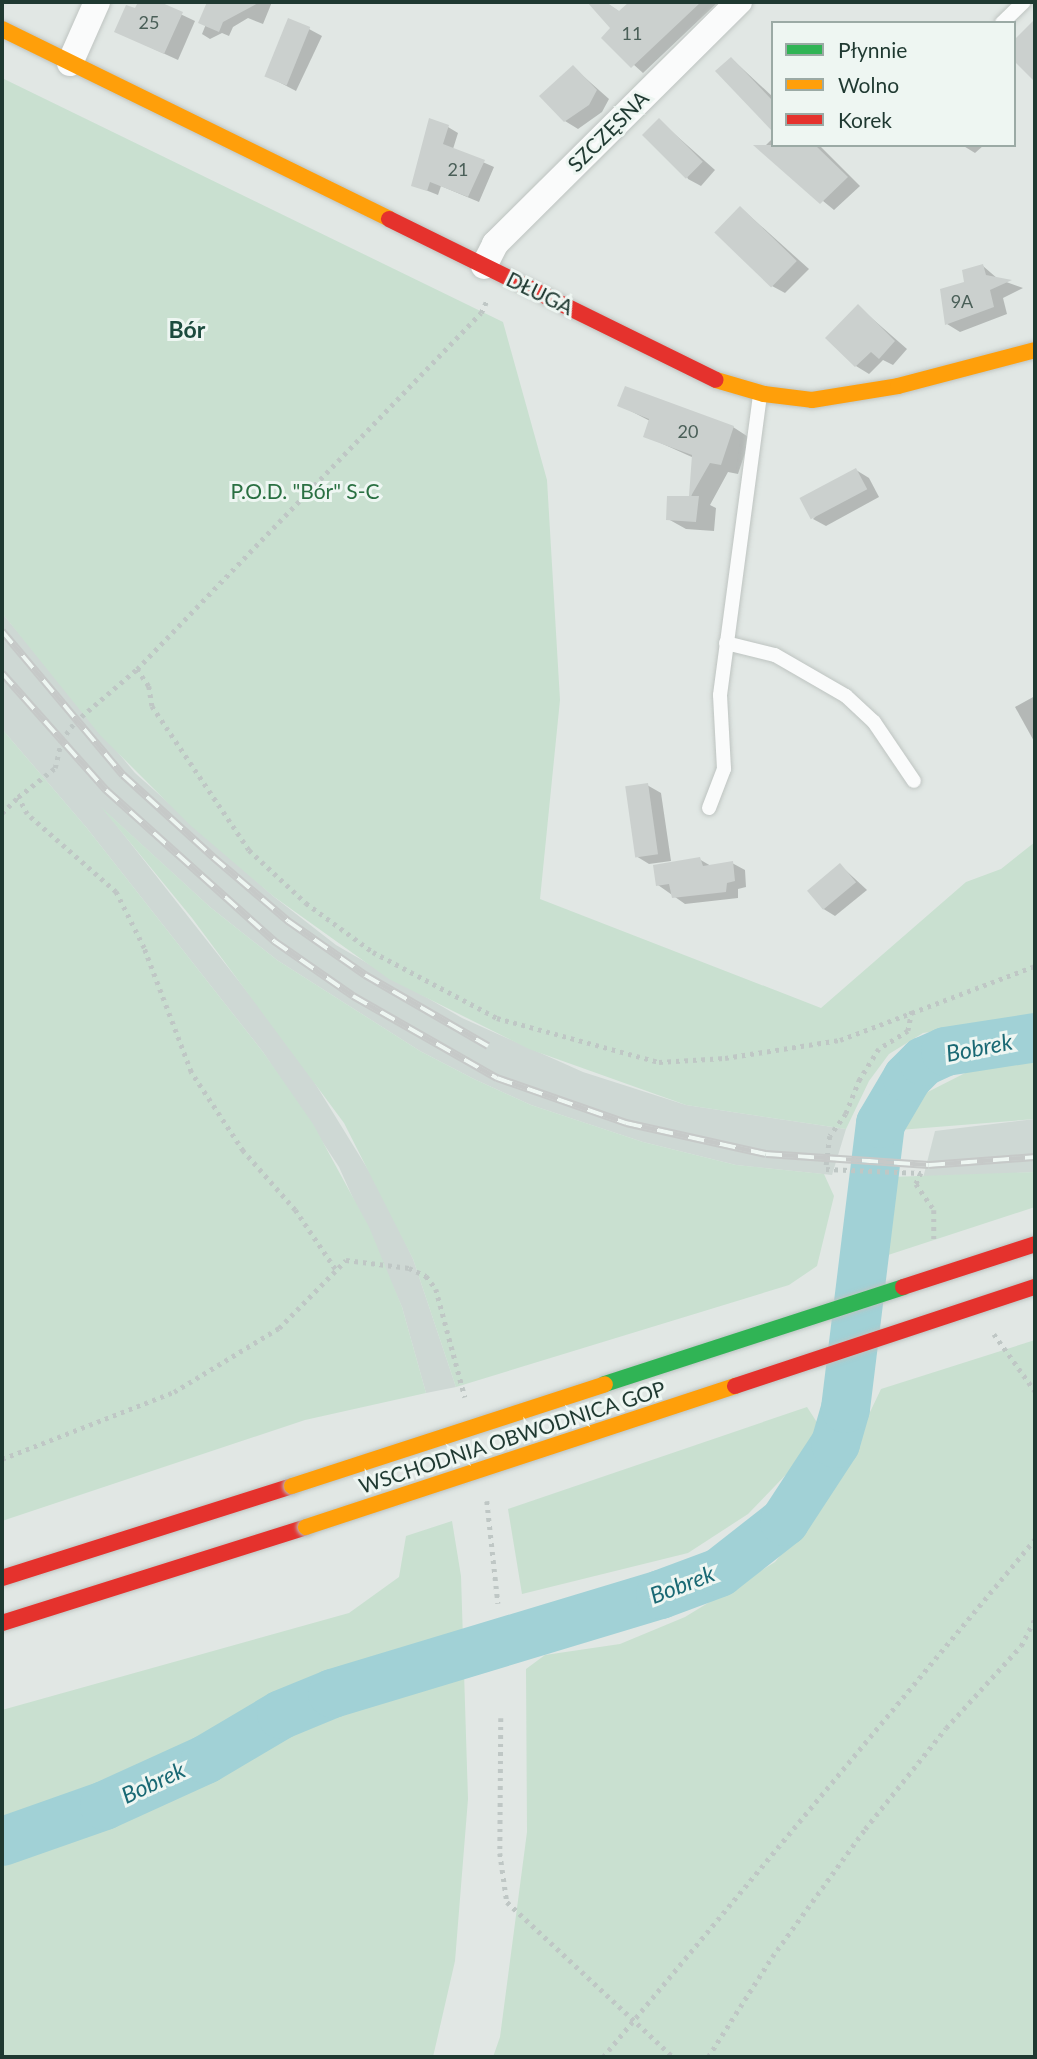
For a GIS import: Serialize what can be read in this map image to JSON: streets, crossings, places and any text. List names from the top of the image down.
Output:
{
  "streets": {
    "main road": ["DŁUGA", "WSCHODNIA OBWODNICA GOP"],
    "street": ["SZCZĘSNA"]
  },
  "crossings": [
    ["SZCZĘSNA", "DŁUGA"]
  ],
  "districts": ["Bór"],
  "water": ["Bobrek"],
  "parks": ["P.O.D. \"Bór\" S-C"],
  "house_numbers": [
    "25",
    "11",
    "21",
    "9A",
    "20"
  ],
  "legend": ["Płynnie", "Wolno", "Korek"]
}
